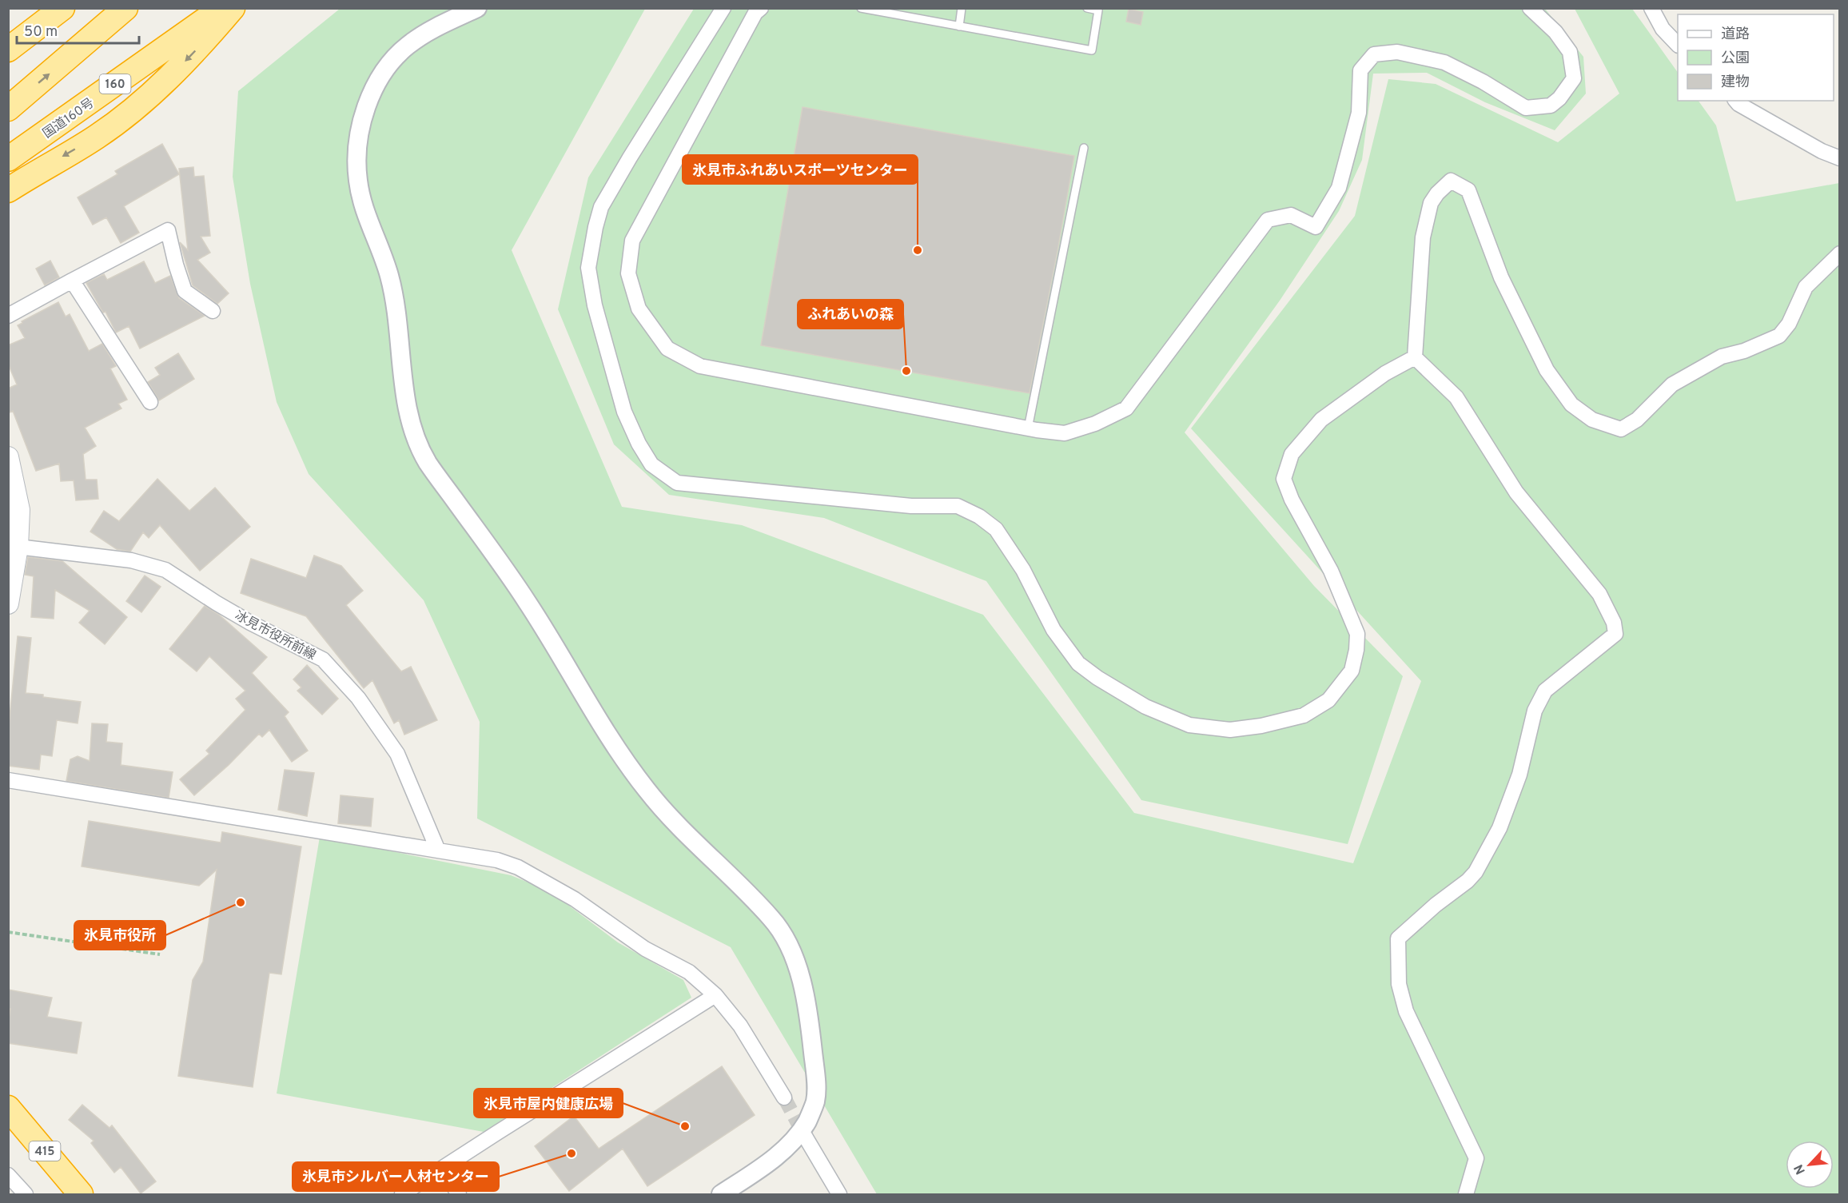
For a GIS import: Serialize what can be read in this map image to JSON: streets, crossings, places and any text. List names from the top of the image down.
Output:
{
  "streets": {
    "highway": ["160", "国道160号", "415"],
    "street": ["冰見市役所前線"]
  },
  "places": [
    "氷見市ふれあいスポーツセンター",
    "ふれあいの森",
    "氷見市役所",
    "氷見市屋内健康広場",
    "氷見市シルバー人材センター"
  ],
  "legend": ["道路", "公園", "建物"],
  "scale_bar": "50 m",
  "north": "bottom left"
}
